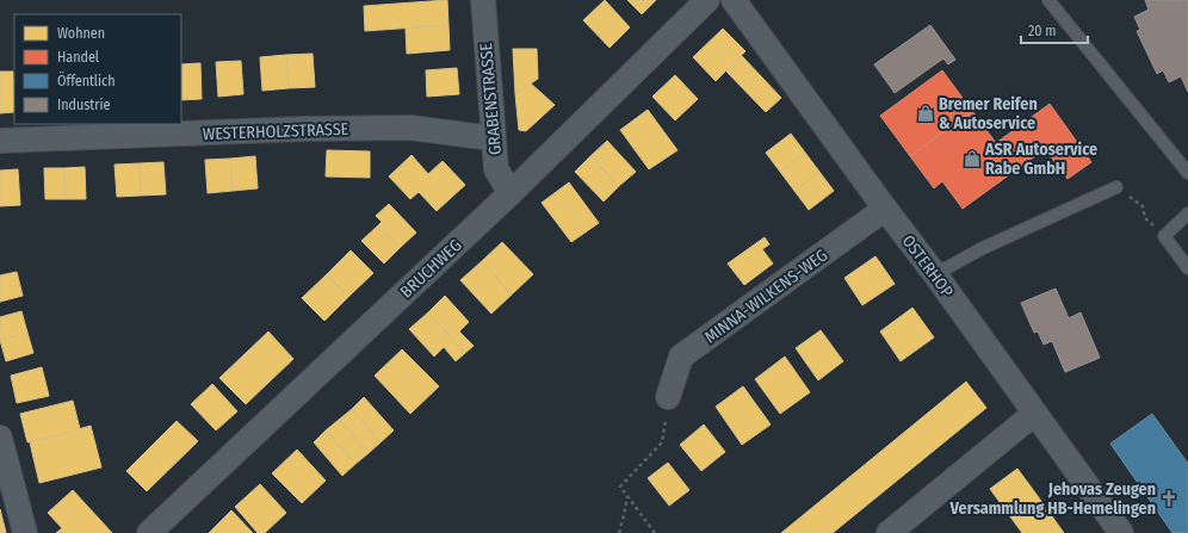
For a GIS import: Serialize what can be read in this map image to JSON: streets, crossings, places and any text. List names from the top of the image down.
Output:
{
  "streets": {
    "street": [
      "GRABENSTRASSE",
      "WESTERHOLZSTRASSE",
      "OSTERHOP",
      "BRUCHWEG",
      "MINNA-WILKENS-WEG"
    ]
  },
  "crossings": [
    ["GRABENSTRASSE", "WESTERHOLZSTRASSE"],
    ["GRABENSTRASSE", "BRUCHWEG"],
    ["OSTERHOP", "MINNA-WILKENS-WEG"]
  ],
  "places": {
    "shop": ["Bremer Reifen & Autoservice", "ASR Autoservice Rabe GmbH"],
    "church": ["Jehovas Zeugen Versammlung HB-Hemelingen"]
  },
  "legend": [
    "Wohnen",
    "Handel",
    "Öffentlich",
    "Industrie"
  ],
  "scale_bar": "20 m"
}
